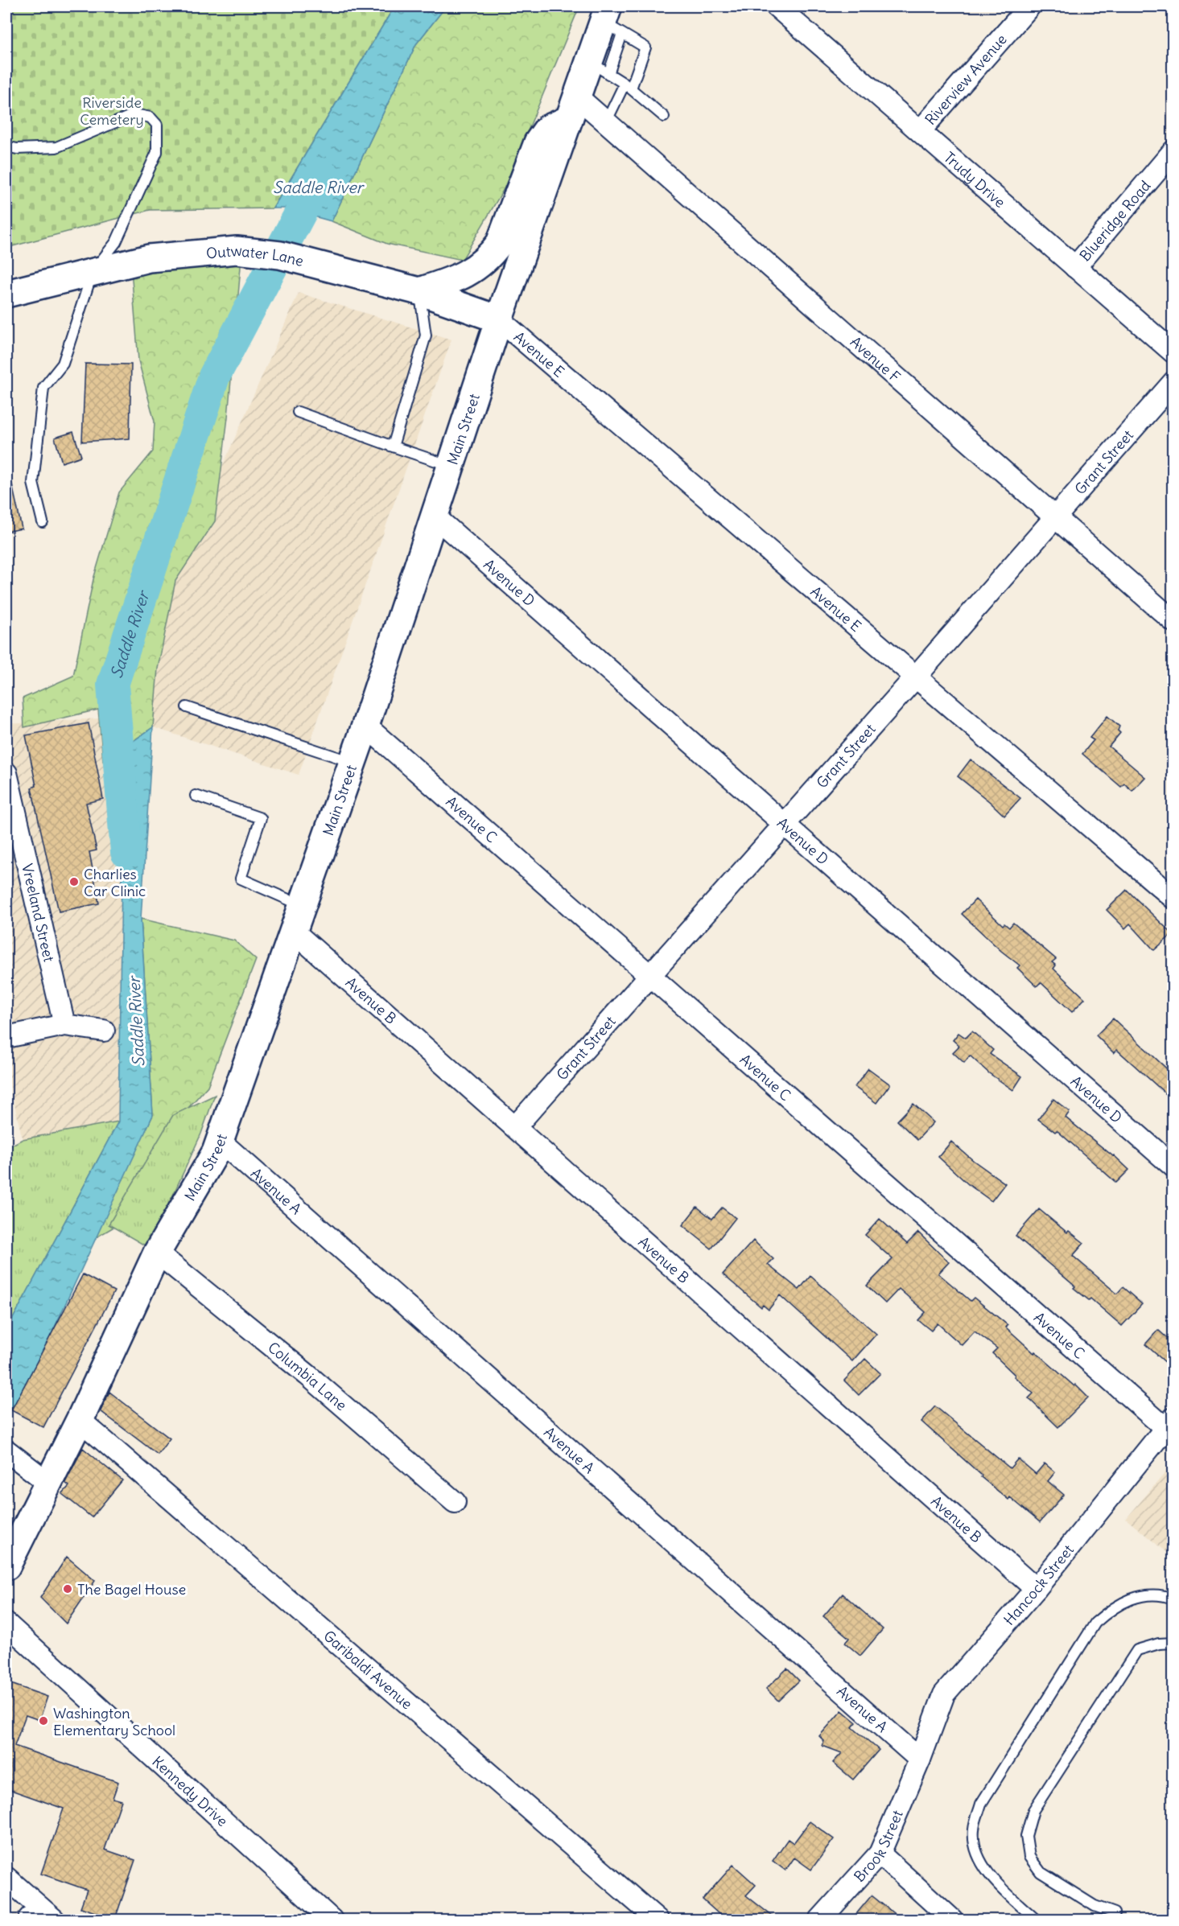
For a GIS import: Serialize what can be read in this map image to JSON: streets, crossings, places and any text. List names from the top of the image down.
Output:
{
  "streets": {
    "street": [
      "Riverview Avenue",
      "Trudy Drive",
      "Blueridge Road",
      "Outwater Lane",
      "Avenue E",
      "Avenue F",
      "Main Street",
      "Grant Street",
      "Avenue D",
      "Avenue C",
      "Vreeland Street",
      "Avenue B",
      "Avenue A",
      "Columbia Lane",
      "Hancock Street",
      "Garibaldi Avenue",
      "Kennedy Drive",
      "Brook Street"
    ]
  },
  "crossings": [
    ["Riverview Avenue", "Trudy Drive"],
    ["Trudy Drive", "Blueridge Road"],
    ["Outwater Lane", "Avenue E"],
    ["Outwater Lane", "Main Street"],
    ["Avenue E", "Main Street"],
    ["Avenue E", "Grant Street"],
    ["Avenue F", "Main Street"],
    ["Avenue F", "Grant Street"],
    ["Main Street", "Avenue D"],
    ["Main Street", "Avenue C"],
    ["Main Street", "Avenue B"],
    ["Main Street", "Avenue A"],
    ["Main Street", "Columbia Lane"],
    ["Main Street", "Garibaldi Avenue"],
    ["Grant Street", "Avenue D"],
    ["Grant Street", "Avenue C"],
    ["Grant Street", "Avenue B"],
    ["Avenue C", "Hancock Street"],
    ["Avenue B", "Hancock Street"],
    ["Avenue A", "Hancock Street"],
    ["Avenue A", "Brook Street"],
    ["Hancock Street", "Brook Street"]
  ],
  "water": ["Saddle River"],
  "parks": ["Riverside Cemetery"],
  "places": ["Charlies Car Clinic", "The Bagel House", "Washington Elementary School"]
}
